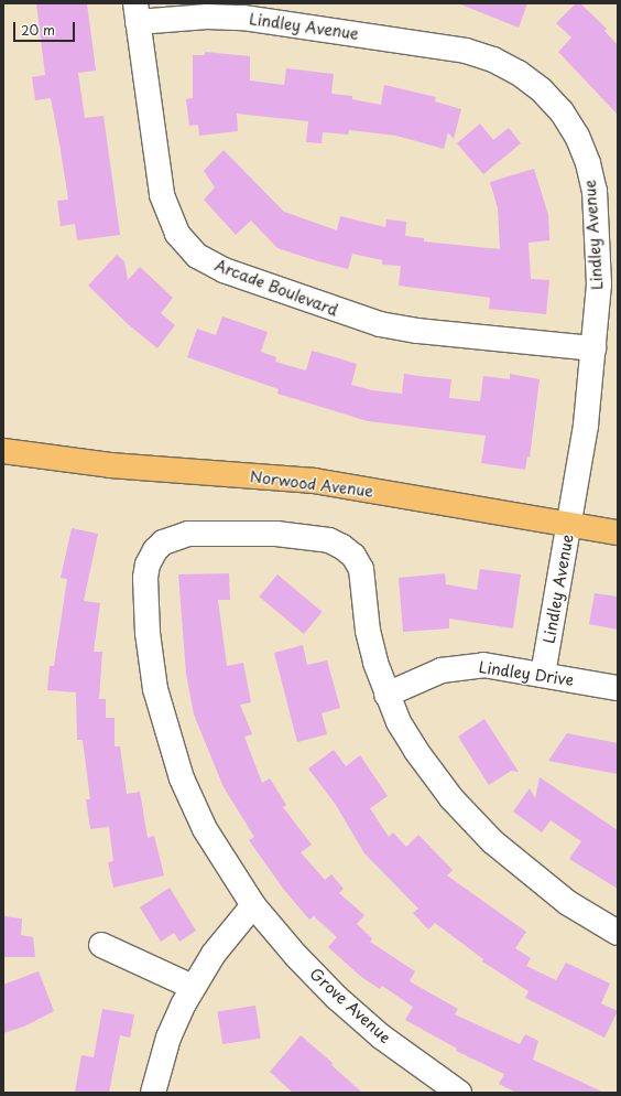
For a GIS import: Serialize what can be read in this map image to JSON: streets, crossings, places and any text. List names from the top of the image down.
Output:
{
  "streets": {
    "main road": ["Norwood Avenue"],
    "street": [
      "Lindley Avenue",
      "Arcade Boulevard",
      "Lindley Drive",
      "Grove Avenue"
    ]
  },
  "crossings": [
    ["Lindley Avenue", "Arcade Boulevard"],
    ["Lindley Avenue", "Norwood Avenue"],
    ["Lindley Avenue", "Lindley Drive"]
  ],
  "scale_bar": "20 m"
}
